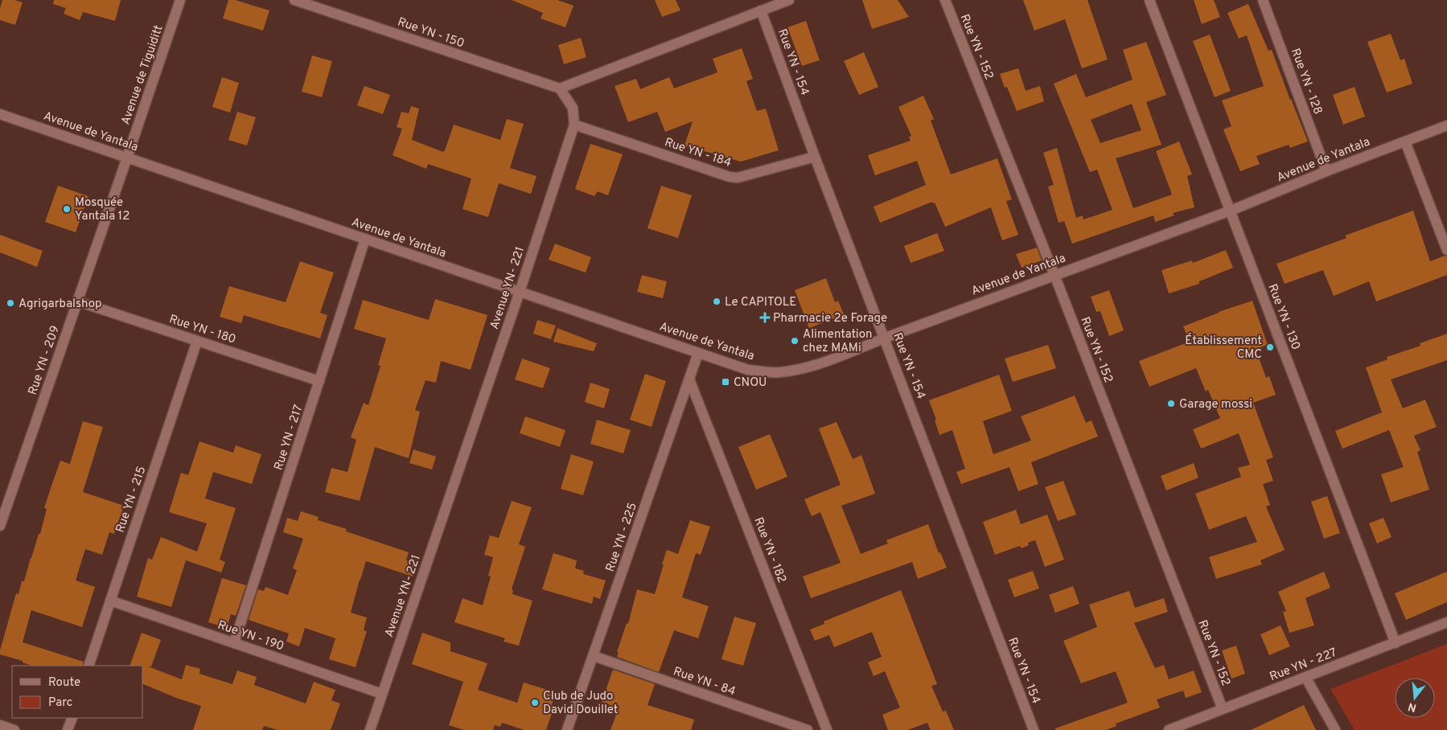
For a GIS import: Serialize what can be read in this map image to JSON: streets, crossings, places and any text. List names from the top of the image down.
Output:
{
  "streets": {
    "street": [
      "Rue YN - 150",
      "Rue YN - 152",
      "Rue YN - 154",
      "Avenue de Tiguiditt",
      "Rue YN - 128",
      "Avenue de Yantala",
      "Rue YN - 184",
      "Avenue YN- 221",
      "Rue YN - 130",
      "Rue YN - 180",
      "Rue YN - 209",
      "Rue YN - 217",
      "Rue YN - 215",
      "Rue YN - 225",
      "Rue YN - 182",
      "Rue YN - 190",
      "Rue YN - 227",
      "Rue YN - 84"
    ]
  },
  "crossings": [
    ["Rue YN - 150", "Avenue YN- 221"],
    ["Rue YN - 152", "Avenue de Yantala"],
    ["Rue YN - 152", "Rue YN - 227"],
    ["Rue YN - 154", "Avenue de Yantala"],
    ["Rue YN - 154", "Rue YN - 184"],
    ["Avenue de Tiguiditt", "Avenue de Yantala"],
    ["Avenue de Tiguiditt", "Rue YN - 209"],
    ["Rue YN - 128", "Avenue de Yantala"],
    ["Avenue de Yantala", "Avenue YN- 221"],
    ["Avenue de Yantala", "Rue YN - 130"],
    ["Avenue de Yantala", "Rue YN - 209"],
    ["Avenue de Yantala", "Rue YN - 217"],
    ["Avenue de Yantala", "Rue YN - 225"],
    ["Rue YN - 184", "Avenue YN- 221"],
    ["Avenue YN- 221", "Rue YN - 190"],
    ["Rue YN - 130", "Rue YN - 227"],
    ["Rue YN - 180", "Rue YN - 209"],
    ["Rue YN - 180", "Rue YN - 217"],
    ["Rue YN - 180", "Rue YN - 215"],
    ["Rue YN - 217", "Rue YN - 190"],
    ["Rue YN - 215", "Rue YN - 190"],
    ["Rue YN - 225", "Rue YN - 182"],
    ["Rue YN - 225", "Rue YN - 84"]
  ],
  "places": {
    "other": [
      "Mosquée Yantala 12",
      "Le CAPITOLE",
      "Agrigarbalshop",
      "Alimentation chez MAMi",
      "Établissement CMC",
      "Garage mossi",
      "Club de Judo David Douillet"
    ],
    "health": ["Pharmacie 2e Forage"],
    "transit": ["CNOU"]
  },
  "legend": ["Route", "Parc"],
  "north": "bottom"
}
